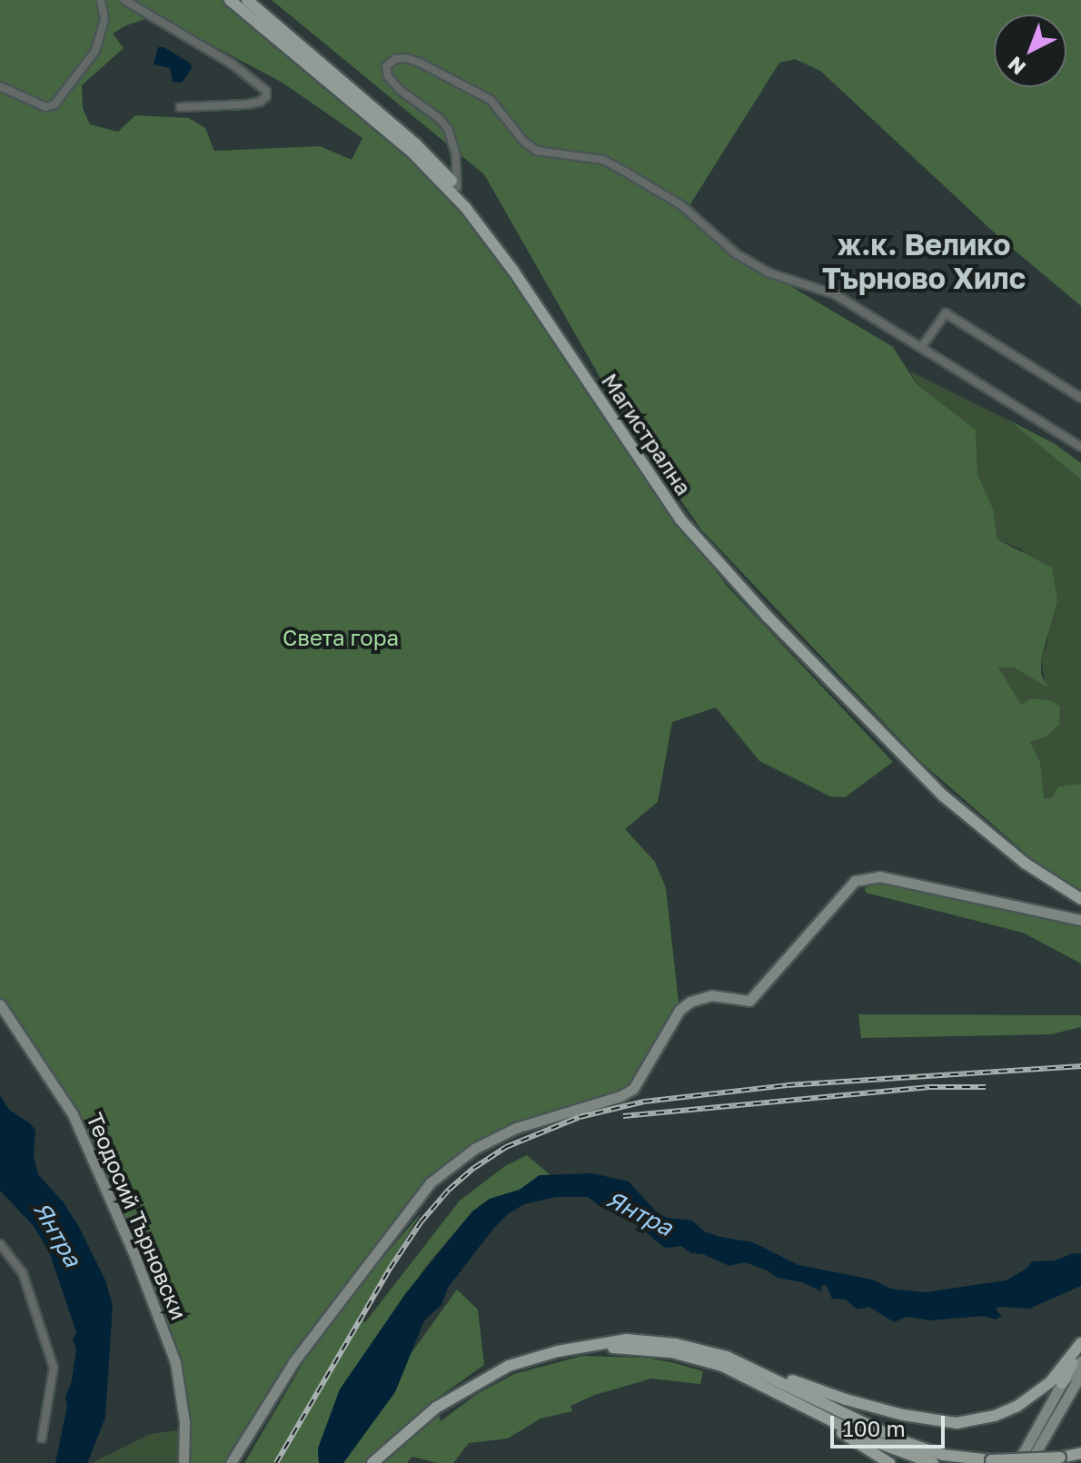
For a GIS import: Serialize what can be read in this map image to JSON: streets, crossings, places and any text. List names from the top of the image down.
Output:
{
  "streets": {
    "main road": ["Магистрална"],
    "street": ["Теодосий Търновски"]
  },
  "districts": ["ж.к. Велико Търново Хилс"],
  "water": ["Янтра"],
  "parks": ["Света гора"],
  "scale_bar": "100 m",
  "north": "bottom left"
}
